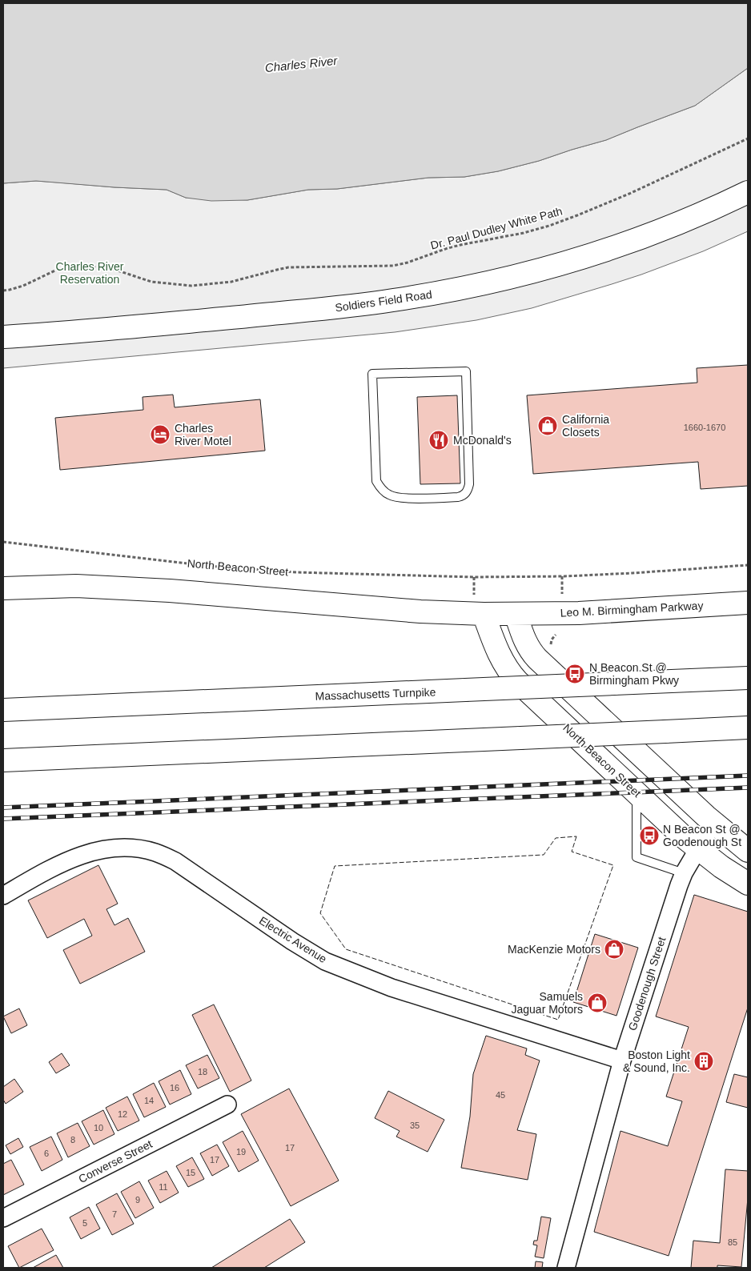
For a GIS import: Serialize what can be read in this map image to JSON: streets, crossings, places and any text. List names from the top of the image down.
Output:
{
  "streets": {
    "main road": [
      "Soldiers Field Road",
      "North Beacon Street",
      "Leo M. Birmingham Parkway",
      "Massachusetts Turnpike"
    ],
    "street": ["Electric Avenue", "Goodenough Street", "Converse Street"],
    "path": ["Dr. Paul Dudley White Path"]
  },
  "crossings": [
    ["North Beacon Street", "Goodenough Street"],
    ["Electric Avenue", "Goodenough Street"]
  ],
  "water": ["Charles River"],
  "parks": ["Charles River Reservation"],
  "places": {
    "shop": ["California Closets", "MacKenzie Motors", "Samuels Jaguar Motors"],
    "hotel": ["Charles River Motel"],
    "restaurant": ["McDonald's"],
    "bus stop": ["N Beacon St @ Birmingham Pkwy", "N Beacon St @ Goodenough St"],
    "building": ["Boston Light & Sound, Inc."]
  },
  "house_numbers": [
    "1660-1670",
    "18",
    "16",
    "45",
    "14",
    "12",
    "35",
    "10",
    "8",
    "17",
    "19",
    "6",
    "17",
    "15",
    "11",
    "9",
    "7",
    "5",
    "85"
  ]
}
